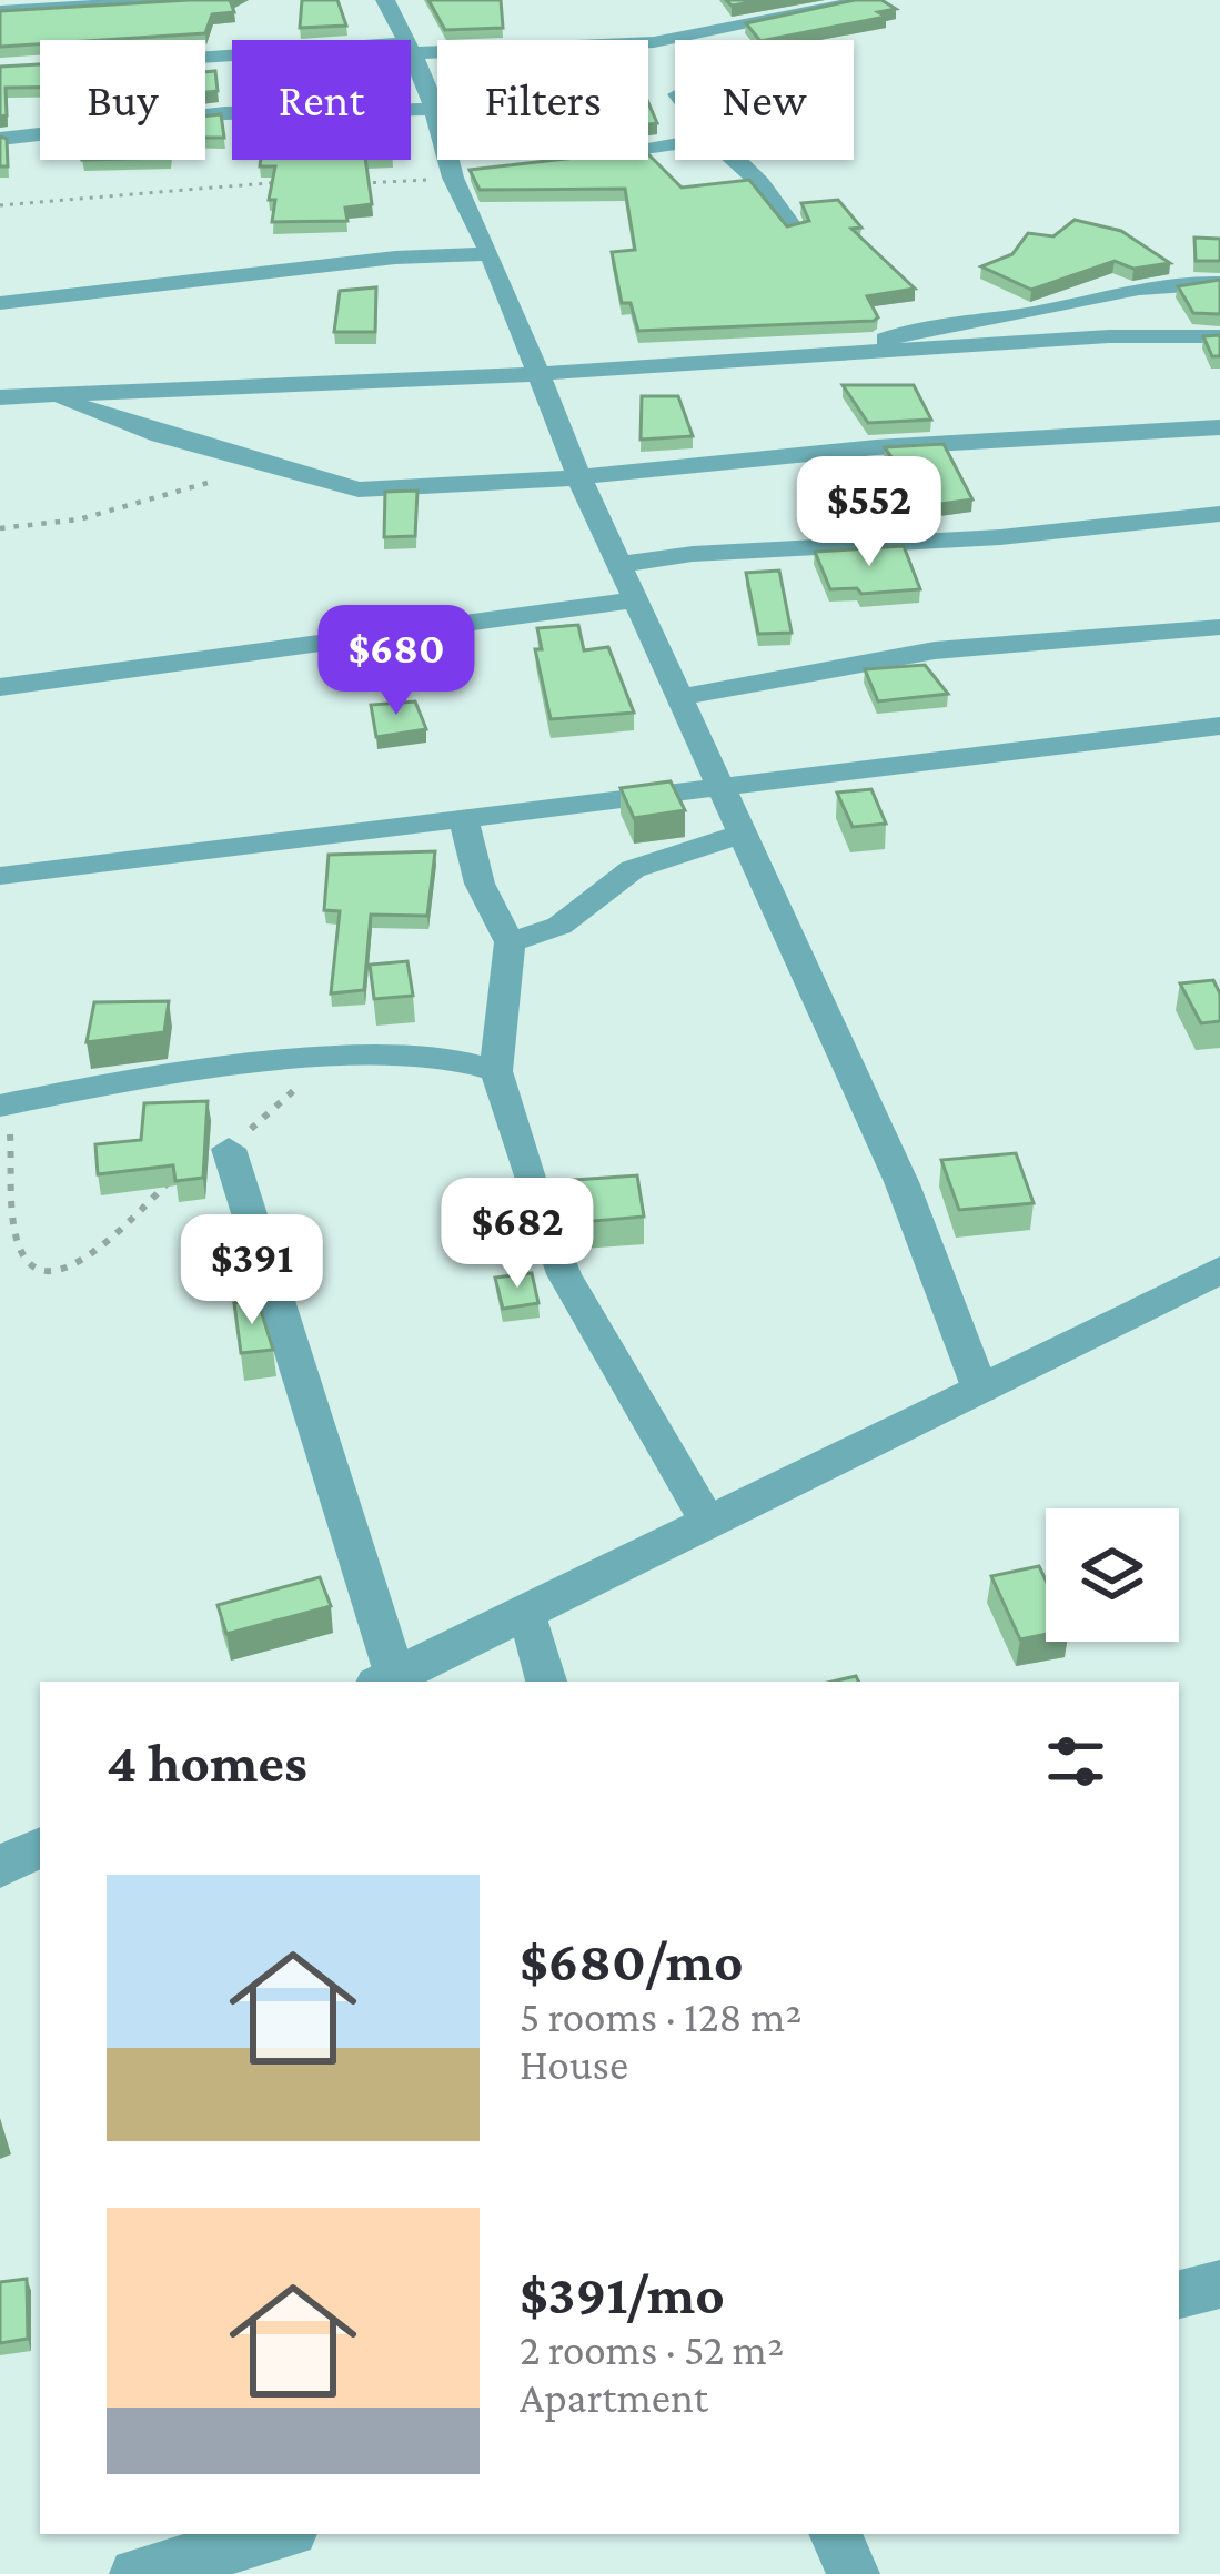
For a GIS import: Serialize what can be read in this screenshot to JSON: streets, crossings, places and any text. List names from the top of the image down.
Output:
{
  "page": {
    "chip": [
      "Buy",
      "Rent",
      "Filters",
      "New"
    ],
    "price": [
      "$552",
      "$680",
      "$682",
      "$391"
    ],
    "heading": "4 homes",
    "list": [
      {
        "name": "$680/mo",
        "note": "5 rooms · 128 m² · House"
      },
      {
        "name": "$391/mo",
        "note": "2 rooms · 52 m² · Apartment"
      }
    ]
  }
}
